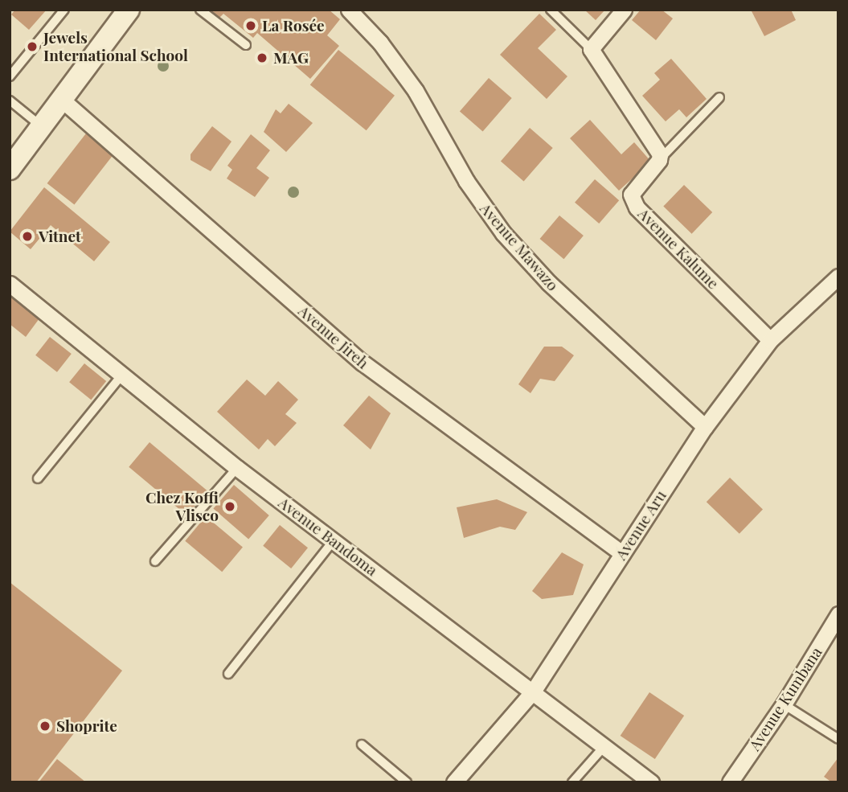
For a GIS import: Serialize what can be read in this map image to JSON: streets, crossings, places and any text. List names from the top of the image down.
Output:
{
  "streets": {
    "street": [
      "Avenue Mawazo",
      "Avenue Kalume",
      "Avenue Jireh",
      "Avenue Aru",
      "Avenue Bandoma",
      "Avenue Kumbana"
    ]
  },
  "crossings": [
    ["Avenue Mawazo", "Avenue Aru"],
    ["Avenue Kalume", "Avenue Aru"],
    ["Avenue Jireh", "Avenue Aru"],
    ["Avenue Aru", "Avenue Bandoma"]
  ],
  "places": [
    "La Rosée",
    "Jewels International School",
    "MAG",
    "Vitnet",
    "Chez Koffi Vlisco",
    "Shoprite"
  ]
}
